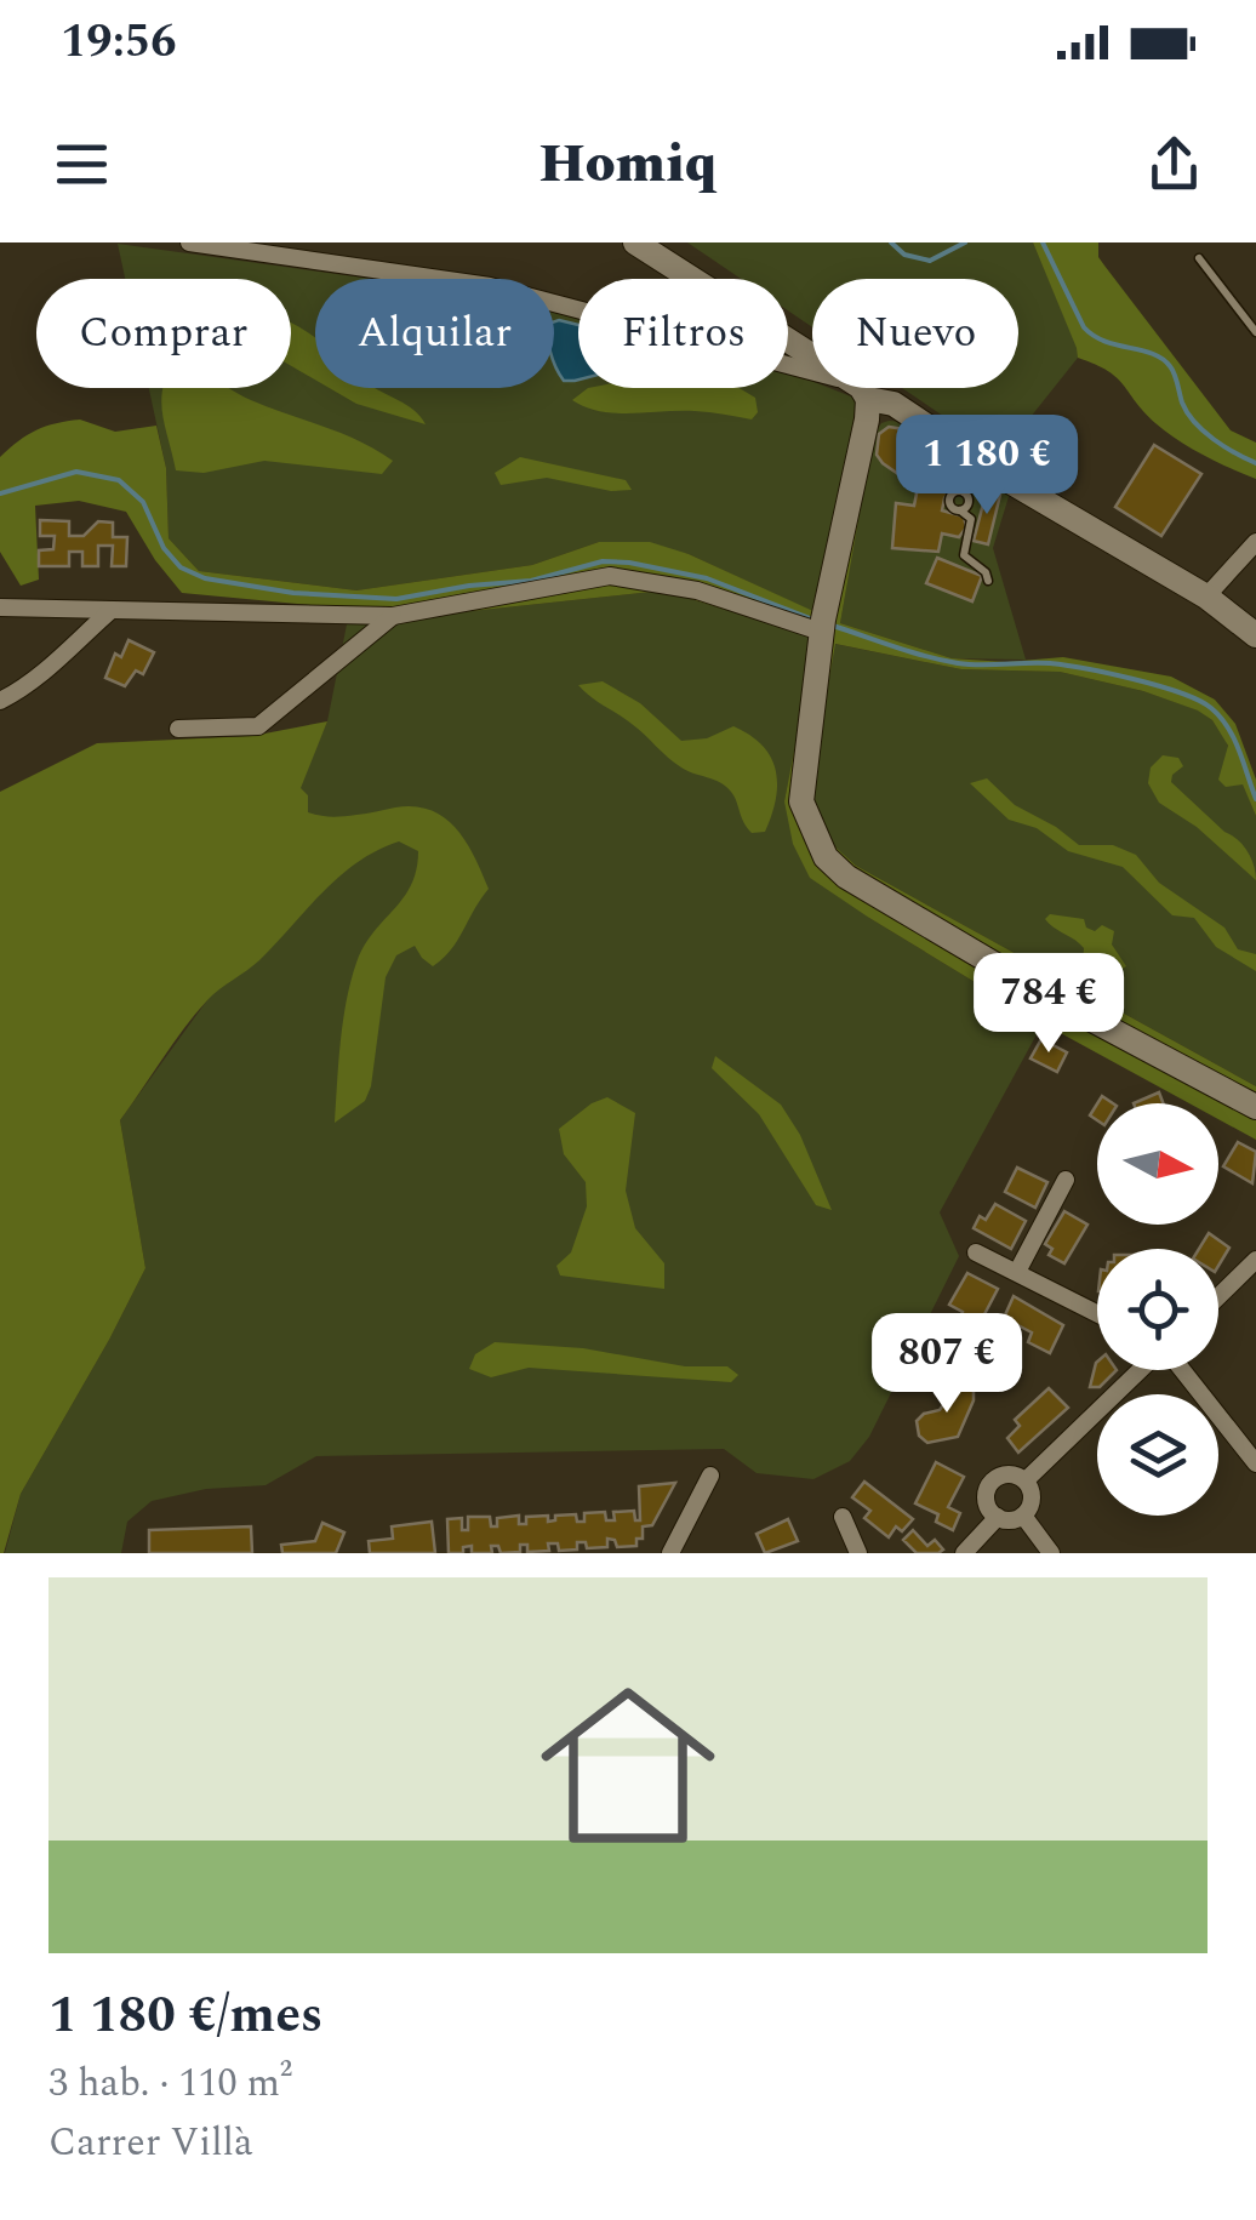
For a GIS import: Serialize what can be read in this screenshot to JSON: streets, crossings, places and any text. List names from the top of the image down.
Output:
{
  "north": "right",
  "page": {
    "status": "19:56",
    "header": "Homiq",
    "chip": [
      "Comprar",
      "Alquilar",
      "Filtros",
      "Nuevo"
    ],
    "price": ["1 180 €", "784 €", "807 €"],
    "list": [
      {
        "name": "1 180 €/mes",
        "note": "3 hab. · 110 m² · Carrer Villà"
      }
    ]
  }
}
